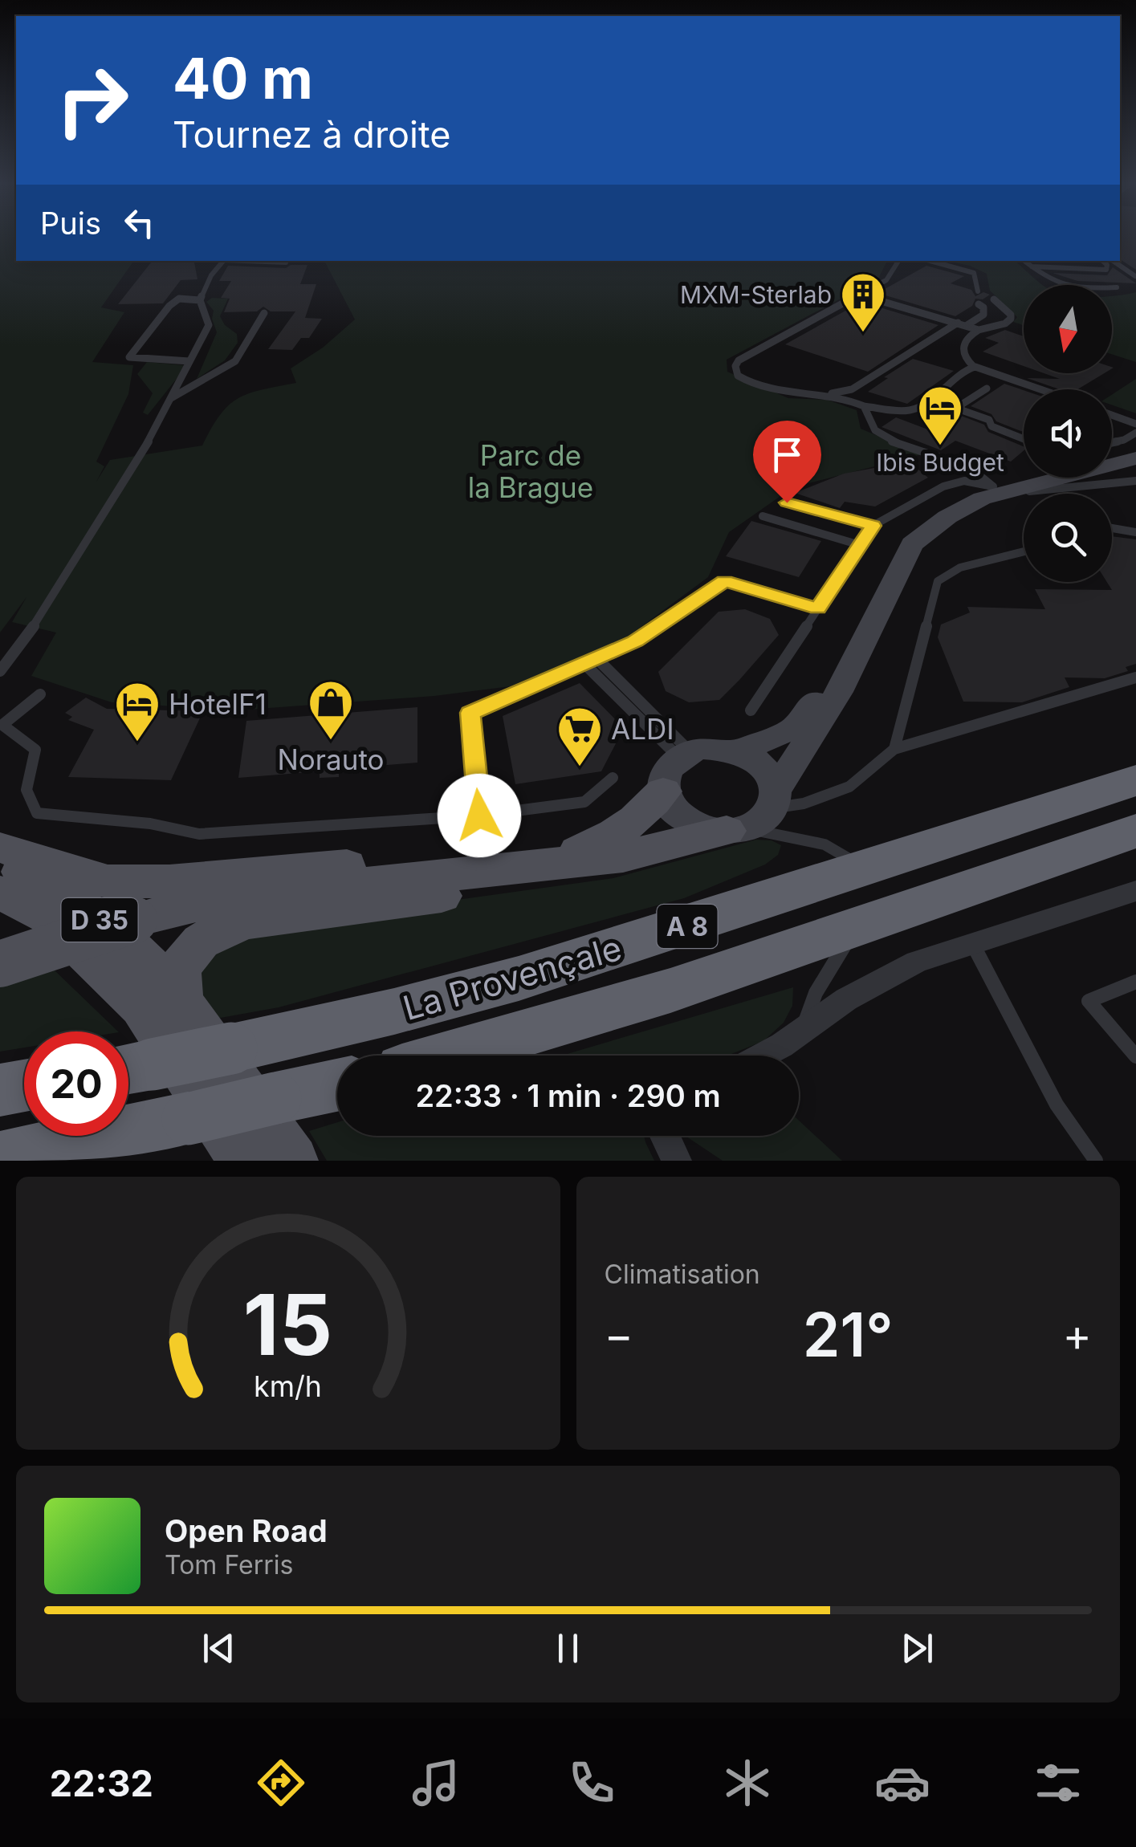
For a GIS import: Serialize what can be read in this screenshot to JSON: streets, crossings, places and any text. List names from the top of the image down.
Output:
{
  "streets": {
    "highway": ["A 8", "La Provençale"],
    "main road": ["D 35"]
  },
  "parks": ["Parc de la Brague"],
  "places": {
    "building": ["MXM-Sterlab"],
    "hotel": ["Ibis Budget", "HotelF1"],
    "shop": ["Norauto"],
    "supermarket": ["ALDI"]
  },
  "north": "bottom",
  "page": {
    "turn": ["40 m", "Tournez à droite"],
    "then": "Puis",
    "limit": "20",
    "trip": "22:33 · 1 min · 290 m",
    "tile": "Climatisation",
    "heat": ["−", "21°", "+"],
    "song": ["Open Road", "Tom Ferris"],
    "tabs": "22:32",
    "gauge": ["15", "km/h"]
  }
}
